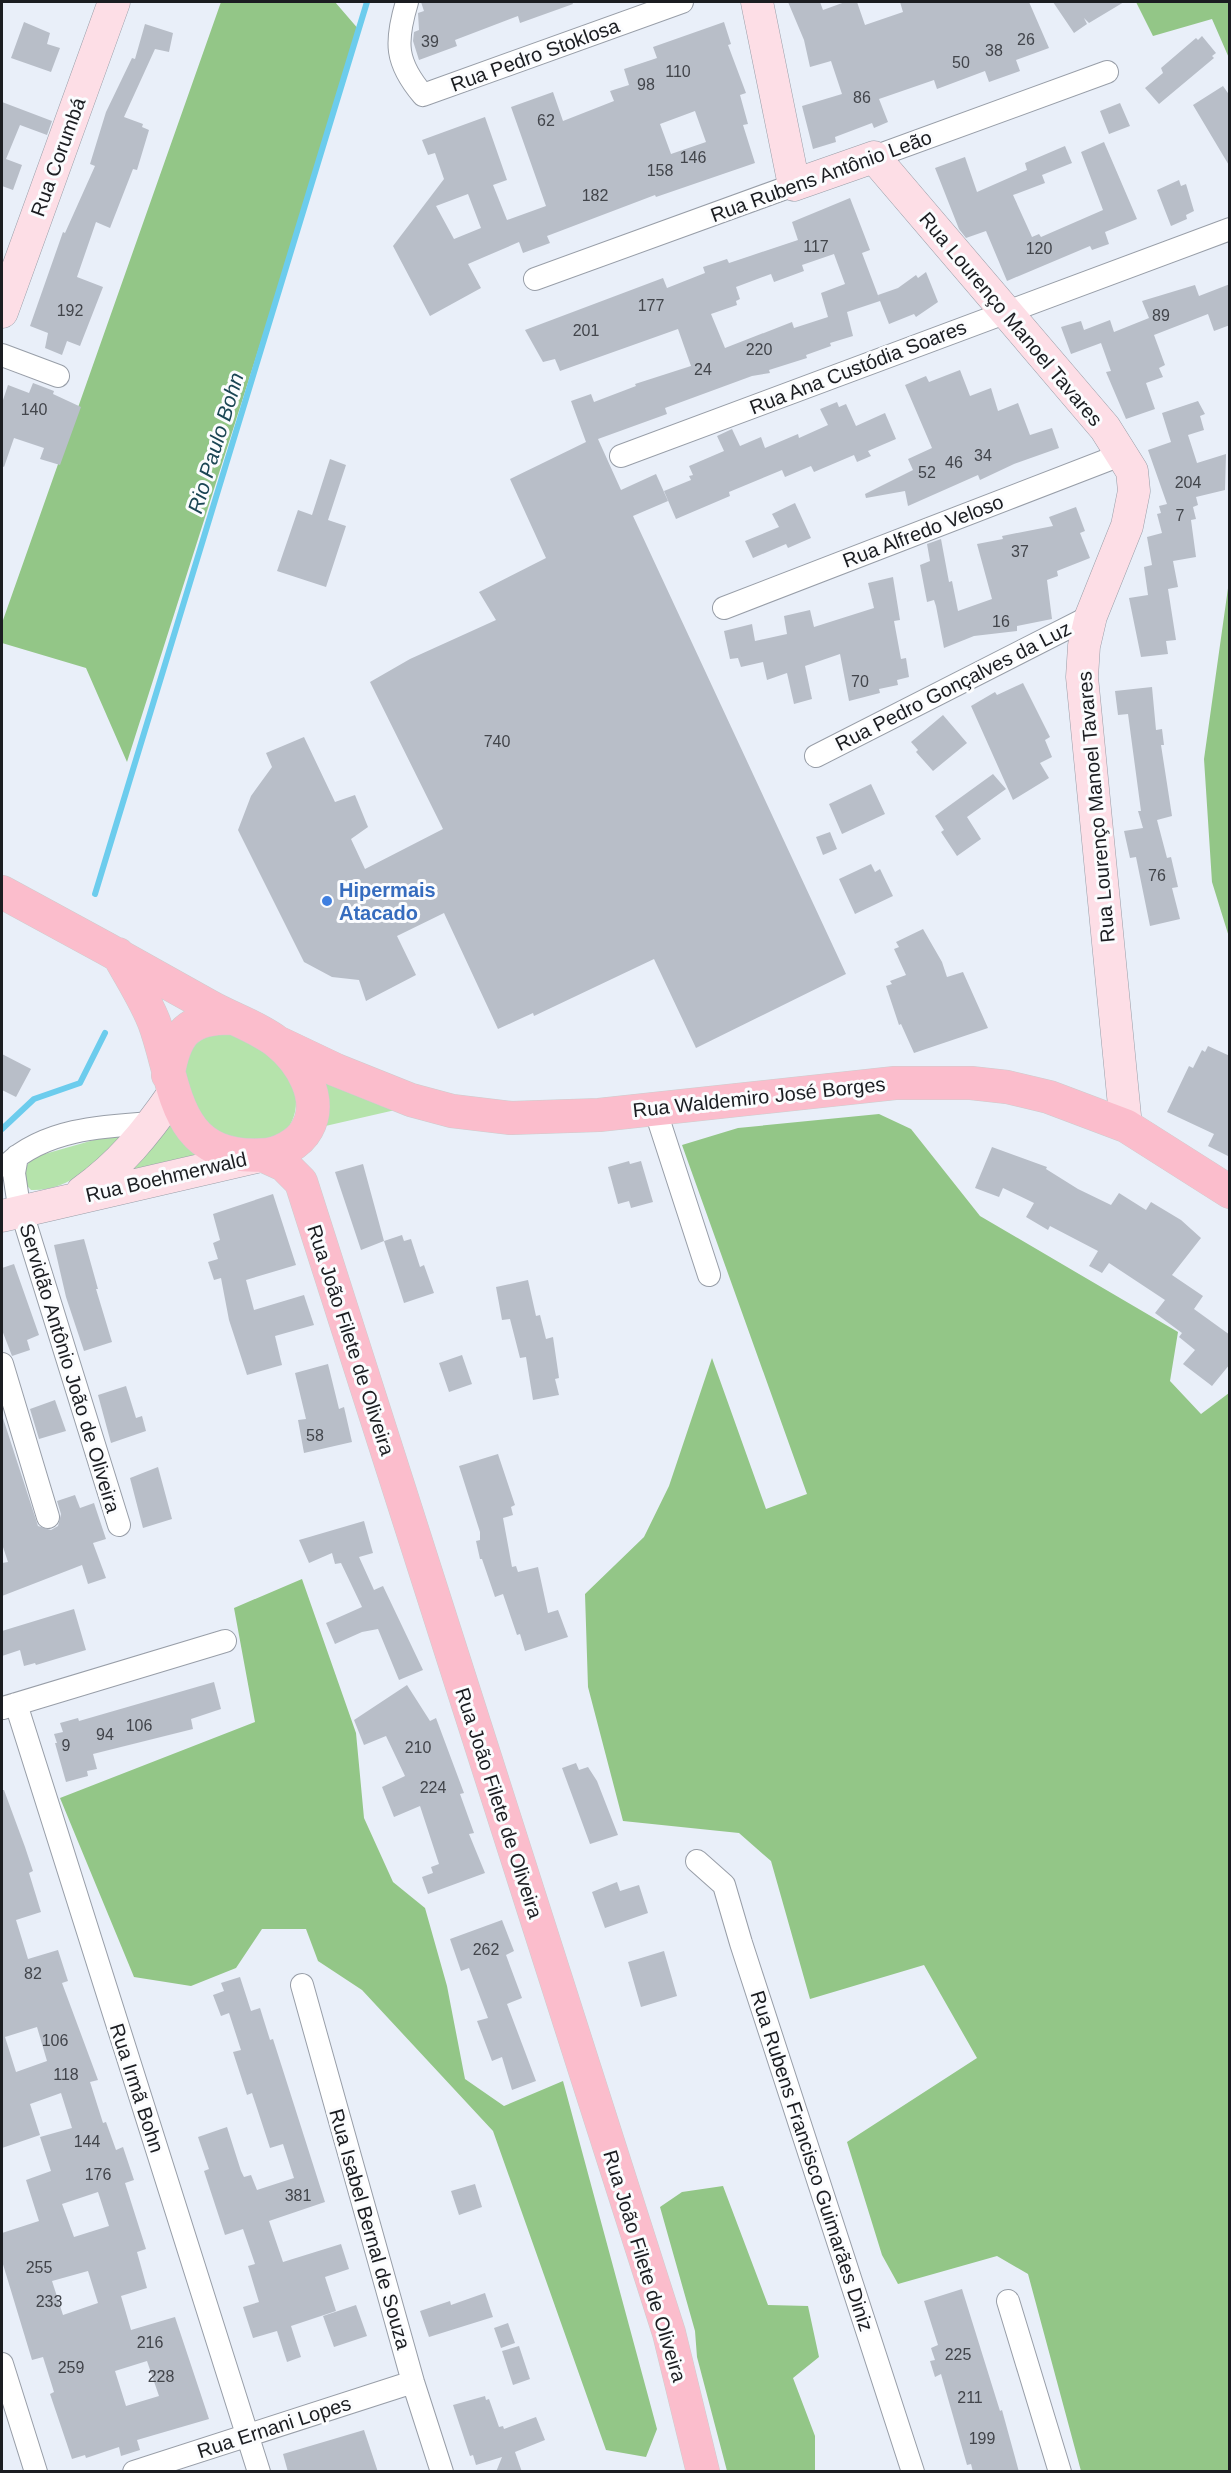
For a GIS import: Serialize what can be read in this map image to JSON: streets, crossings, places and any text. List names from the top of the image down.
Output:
{
  "streets": {
    "main road": ["Rua Waldemiro José Borges", "Rua João Filete de Oliveira"],
    "street": [
      "Rua Pedro Stoklosa",
      "Rua Corumbá",
      "Rua Rubens Antônio Leão",
      "Rua Lourenço Manoel Tavares",
      "Rua Ana Custódia Soares",
      "Rua Alfredo Veloso",
      "Rua Pedro Gonçalves da Luz",
      "Rua Boehmerwald",
      "Servidão Antônio João de Oliveira",
      "Rua Irmã Bohn",
      "Rua Rubens Francisco Guimarães Diniz",
      "Rua Isabel Bernal de Souza",
      "Rua Ernani Lopes"
    ]
  },
  "crossings": [
    ["Rua Rubens Antônio Leão", "Rua Lourenço Manoel Tavares"],
    ["Rua Lourenço Manoel Tavares", "Rua Ana Custódia Soares"],
    ["Rua Lourenço Manoel Tavares", "Rua Alfredo Veloso"],
    ["Rua Lourenço Manoel Tavares", "Rua Pedro Gonçalves da Luz"],
    ["Rua Lourenço Manoel Tavares", "Rua Waldemiro José Borges"],
    ["Rua Waldemiro José Borges", "Rua Boehmerwald"],
    ["Rua Waldemiro José Borges", "Rua João Filete de Oliveira"],
    ["Rua Boehmerwald", "Rua João Filete de Oliveira"],
    ["Rua Boehmerwald", "Servidão Antônio João de Oliveira"],
    ["Rua Irmã Bohn", "Rua Ernani Lopes"],
    ["Rua Isabel Bernal de Souza", "Rua Ernani Lopes"]
  ],
  "water": ["Rio Paulo Bohn"],
  "places": ["Hipermais Atacado"],
  "house_numbers": [
    "26",
    "39",
    "38",
    "50",
    "110",
    "98",
    "86",
    "62",
    "146",
    "158",
    "182",
    "117",
    "120",
    "177",
    "192",
    "89",
    "201",
    "220",
    "24",
    "140",
    "34",
    "46",
    "52",
    "204",
    "7",
    "37",
    "16",
    "70",
    "740",
    "76",
    "58",
    "106",
    "94",
    "9",
    "210",
    "224",
    "262",
    "82",
    "106",
    "118",
    "144",
    "176",
    "381",
    "255",
    "233",
    "216",
    "225",
    "259",
    "228",
    "211",
    "199"
  ]
}
